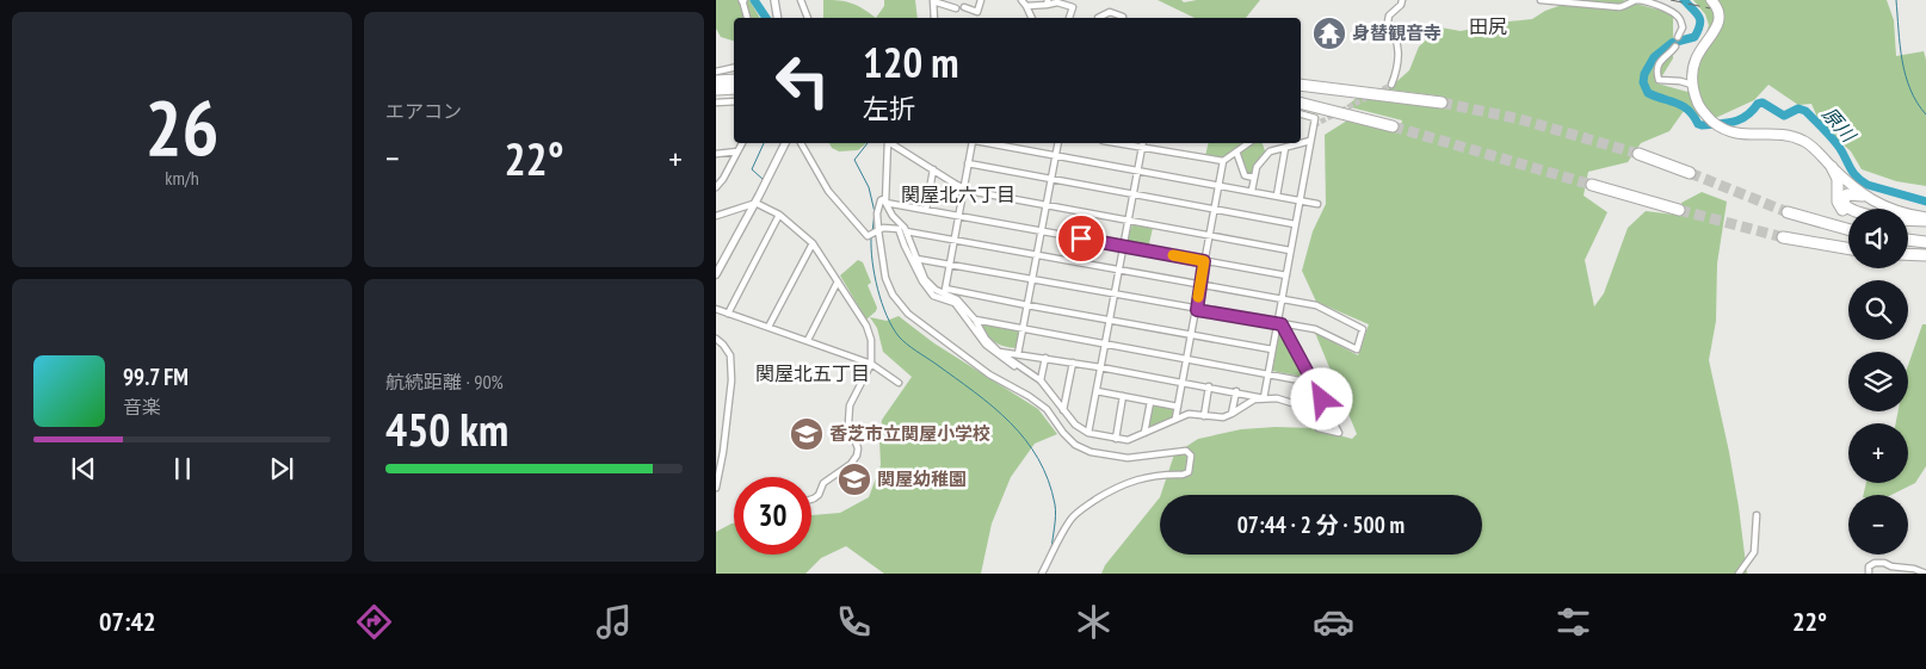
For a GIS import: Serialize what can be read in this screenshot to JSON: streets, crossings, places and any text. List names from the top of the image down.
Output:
{
  "districts": ["田尻", "関屋北六丁目", "関屋北五丁目"],
  "water": ["原川"],
  "places": {
    "temple": ["身替観音寺"],
    "school or university": ["香芝市立関屋小学校", "関屋幼稚園"]
  },
  "page": {
    "tile": [
      ["26", "km/h"],
      "エアコン",
      ["航続距離 · 90%", "450 km"]
    ],
    "turn": ["120 m", "左折"],
    "heat": ["−", "22°", "+"],
    "map_buttons": ["+", "−"],
    "song": ["99.7 FM", "音楽"],
    "limit": "30",
    "trip": "07:44 · 2 分 · 500 m",
    "tabs": ["07:42", "22°"]
  }
}
